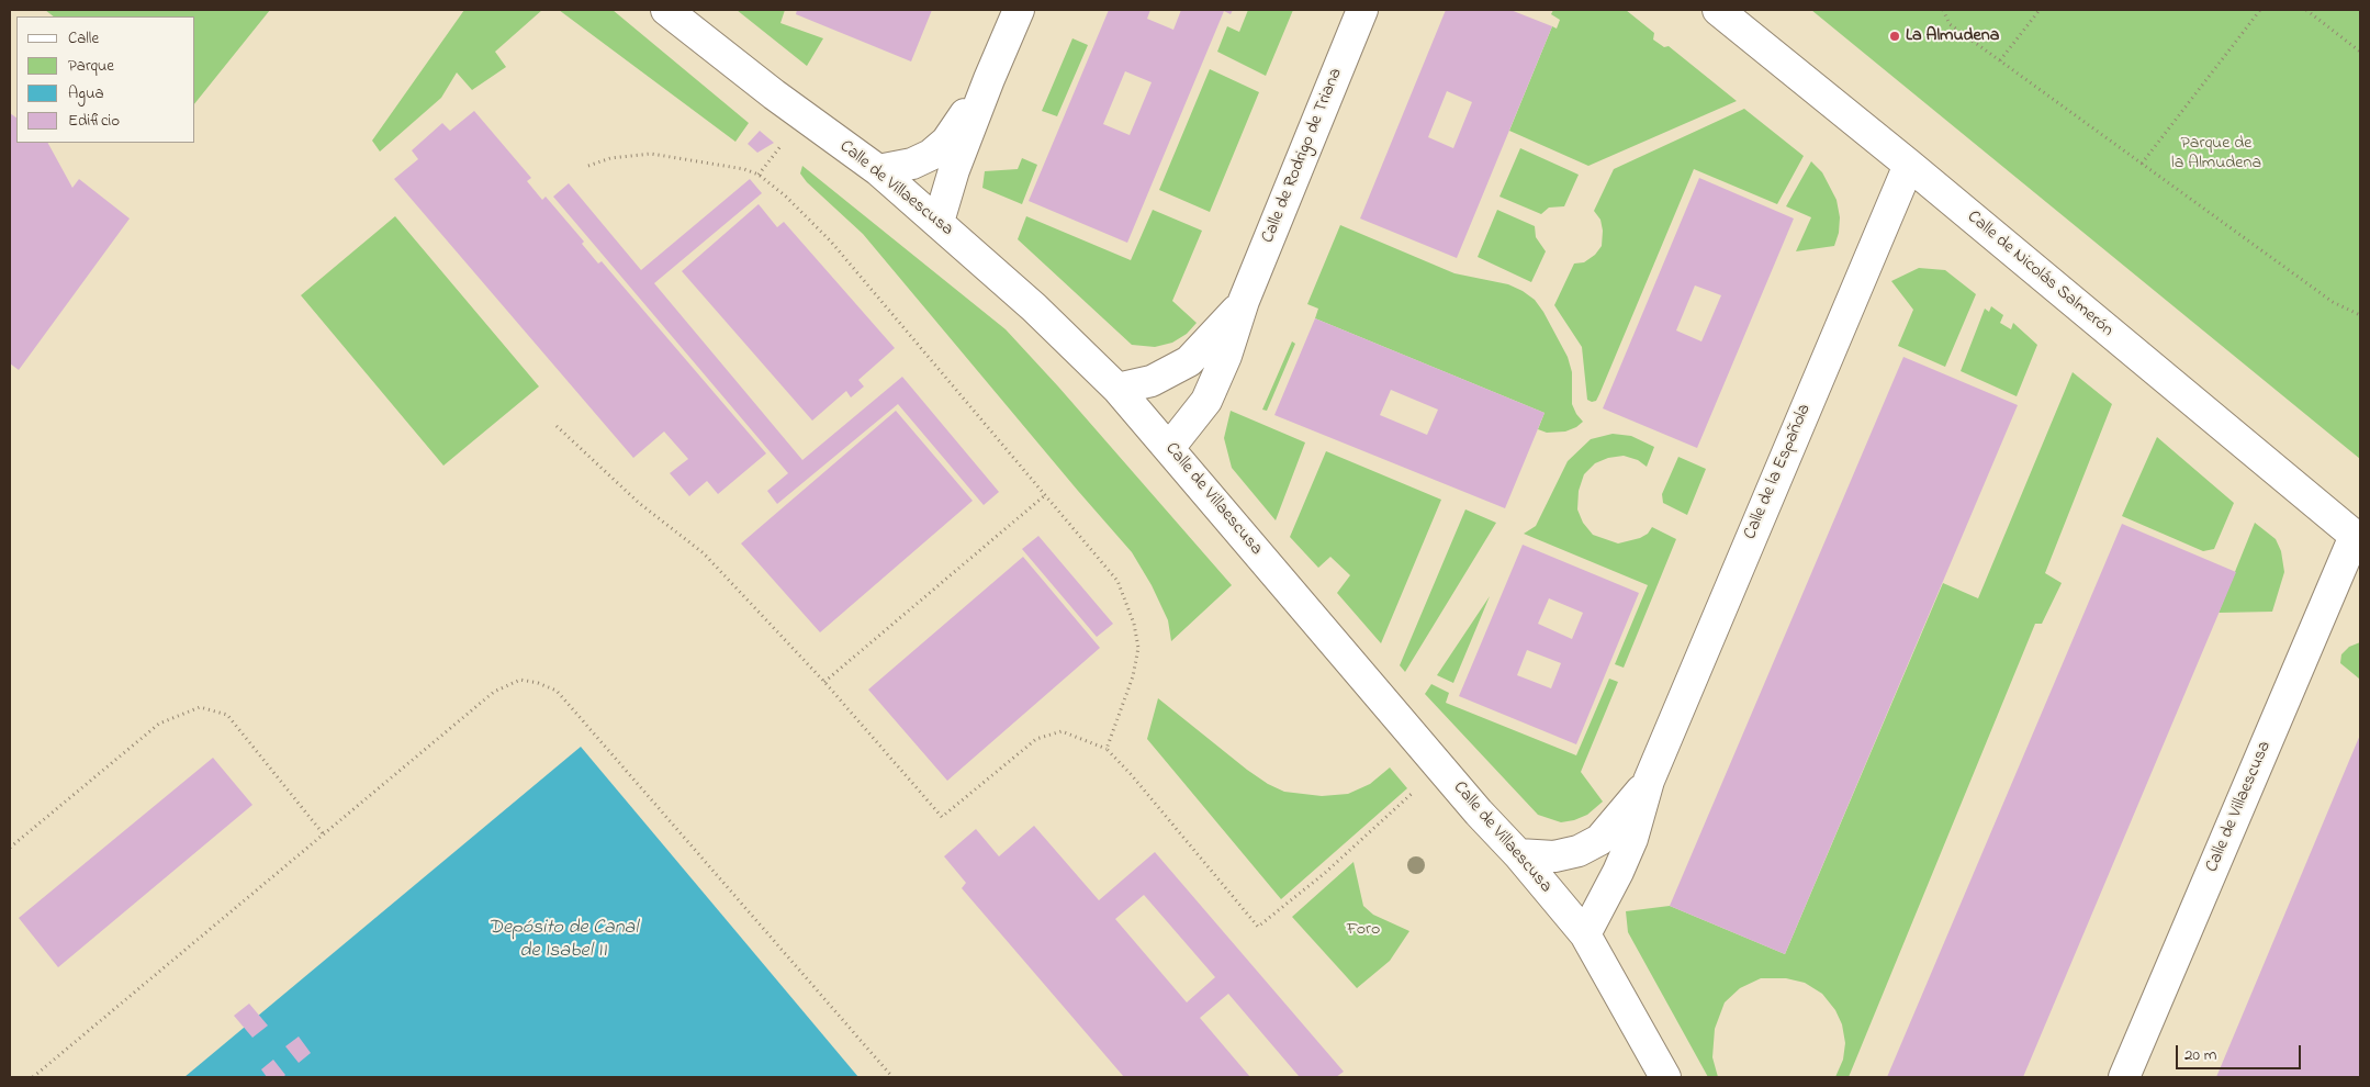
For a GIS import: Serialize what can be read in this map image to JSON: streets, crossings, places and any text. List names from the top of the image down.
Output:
{
  "streets": {
    "street": [
      "Calle de Rodrigo de Triana",
      "Calle de Villaescusa",
      "Calle de Nicolás Salmerón",
      "Calle de la Española"
    ]
  },
  "crossings": [
    ["Calle de Rodrigo de Triana", "Calle de Villaescusa"],
    ["Calle de Villaescusa", "Calle de Nicolás Salmerón"],
    ["Calle de Villaescusa", "Calle de la Española"],
    ["Calle de Nicolás Salmerón", "Calle de la Española"]
  ],
  "water": ["Depósito de Canal de Isabel II"],
  "parks": ["Parque de la Almudena", "Foro"],
  "places": ["La Almudena"],
  "legend": [
    "Calle",
    "Parque",
    "Agua",
    "Edificio"
  ],
  "scale_bar": "20 m"
}
